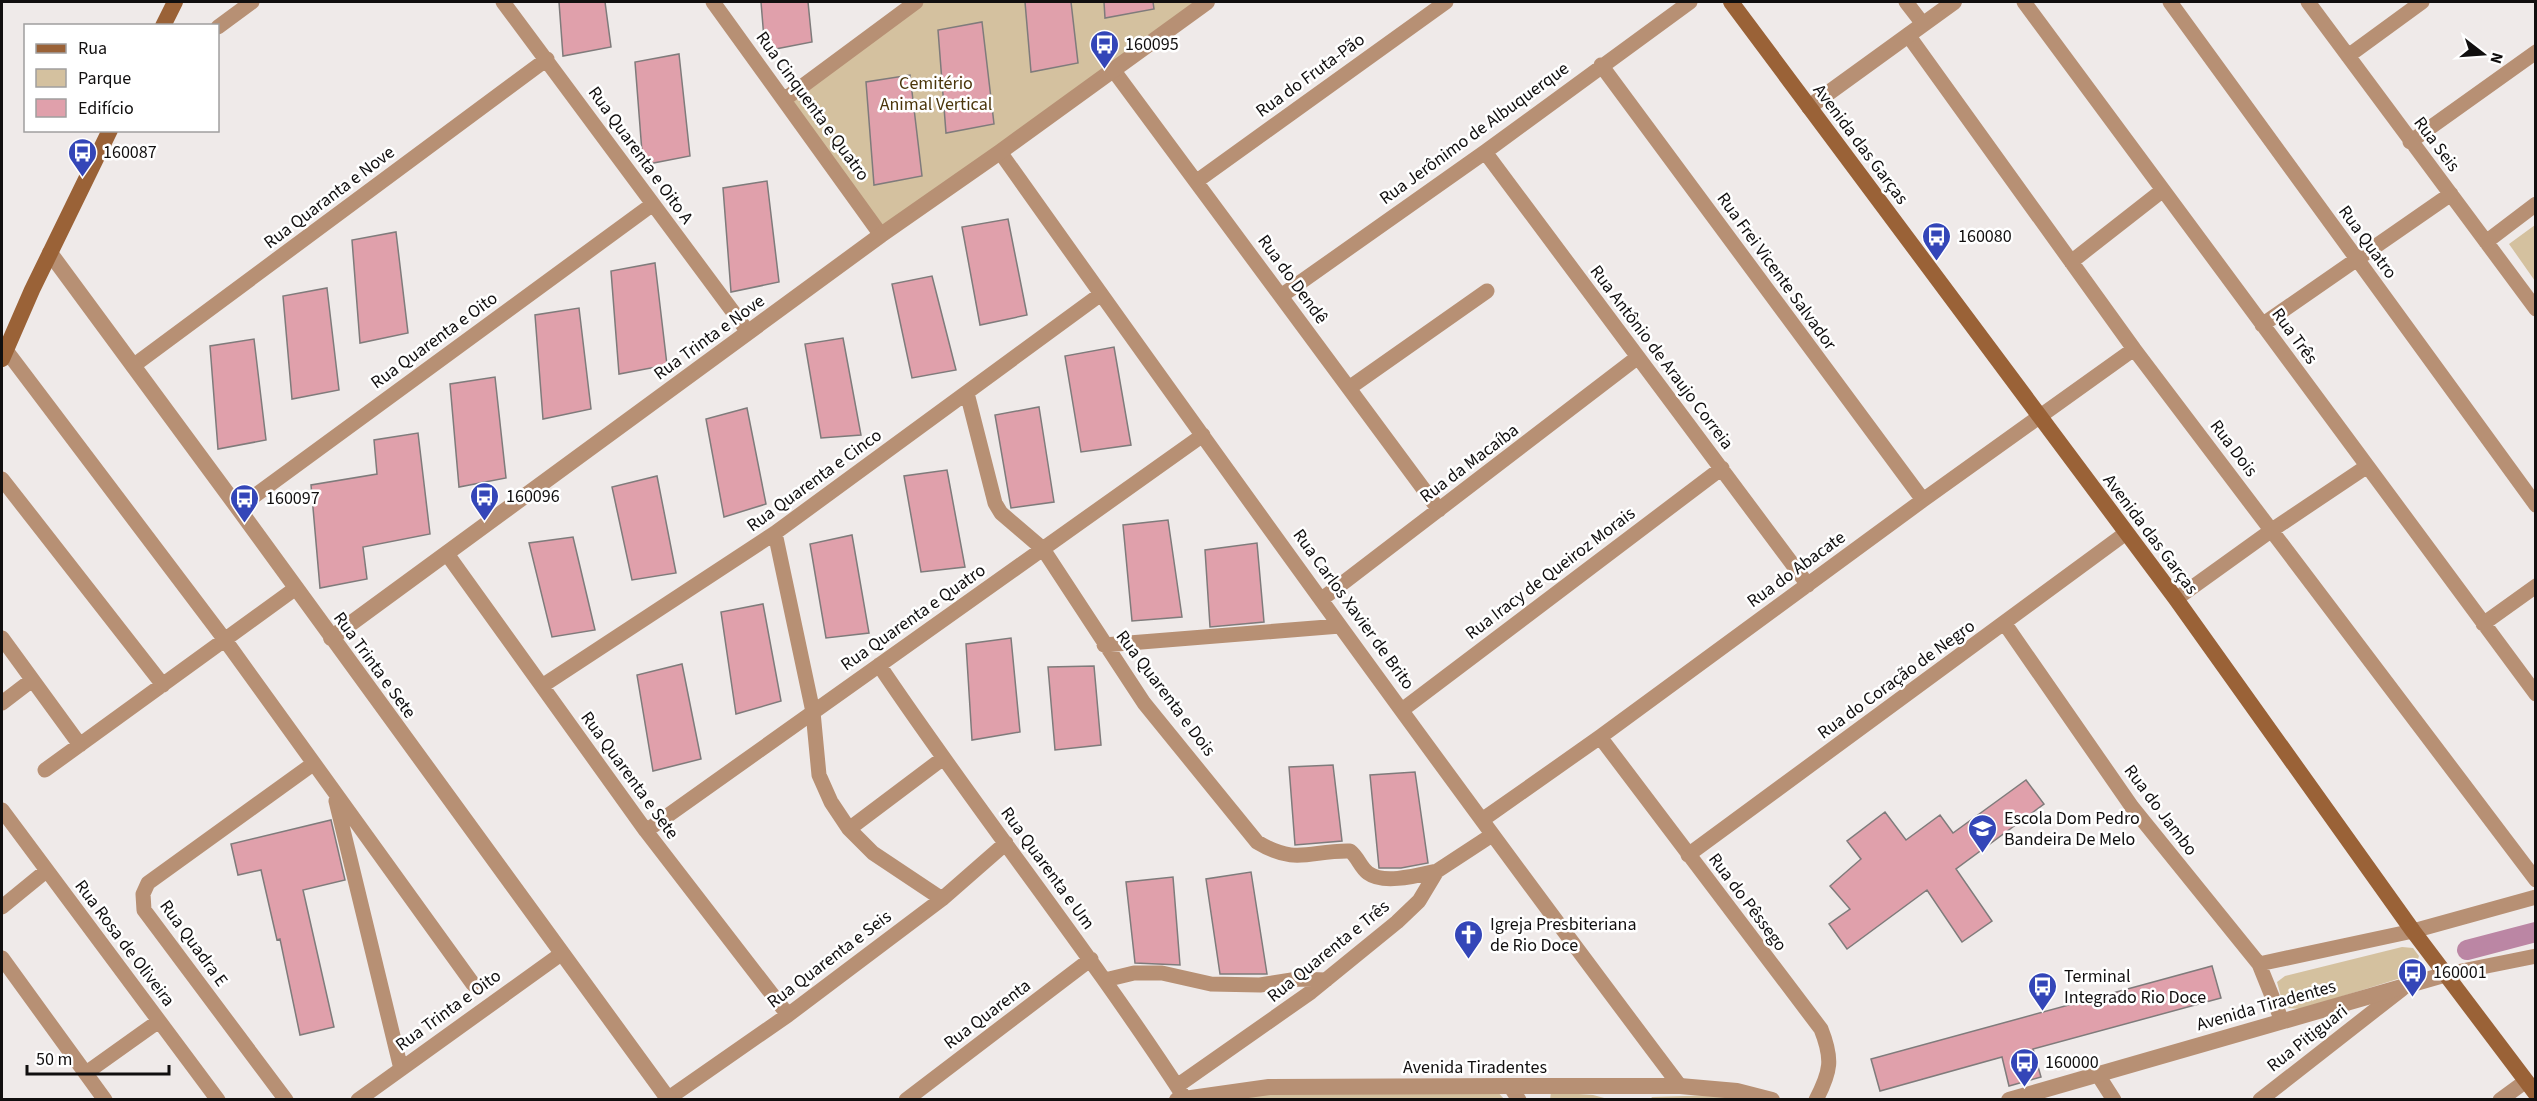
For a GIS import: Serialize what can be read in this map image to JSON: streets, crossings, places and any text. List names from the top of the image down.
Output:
{
  "streets": {
    "main road": ["Avenida das Garças"],
    "street": [
      "Rua do Fruta-Pão",
      "Rua Cinquenta e Quatro",
      "Rua Jerônimo de Albuquerque",
      "Rua Seis",
      "Rua Quarenta e Oito A",
      "Rua Quaranta e Nove",
      "Rua Quatro",
      "Rua Frei Vicente Salvador",
      "Rua do Dendê",
      "Rua Três",
      "Rua Trinta e Nove",
      "Rua Quarenta e Oito",
      "Rua Antônio de Araujo Correia",
      "Rua Dois",
      "Rua da Macaíba",
      "Rua Quarenta e Cinco",
      "Rua do Abacate",
      "Rua Iracy de Queiroz Morais",
      "Rua Carlos Xavier de Brito",
      "Rua Quarenta e Quatro",
      "Rua Trinta e Sete",
      "Rua do Coração de Negro",
      "Rua Quarenta e Dois",
      "Rua Quarenta e Sete",
      "Rua do Jambo",
      "Rua Quarenta e Um",
      "Rua do Pêssego",
      "Rua Rosa de Oliveira",
      "Rua Quadra E",
      "Rua Quarenta e Três",
      "Rua Quarenta e Seis",
      "Avenida Tiradentes",
      "Rua Trinta e Oito",
      "Rua Quarenta",
      "Rua Pitiguari"
    ]
  },
  "crossings": [
    ["Rua do Fruta-Pão", "Rua do Dendê"],
    ["Rua Cinquenta e Quatro", "Rua Trinta e Nove"],
    ["Rua Jerônimo de Albuquerque", "Rua Frei Vicente Salvador"],
    ["Rua Jerônimo de Albuquerque", "Rua do Dendê"],
    ["Rua Jerônimo de Albuquerque", "Rua Antônio de Araujo Correia"],
    ["Avenida das Garças", "Rua do Abacate"],
    ["Avenida das Garças", "Rua do Coração de Negro"],
    ["Avenida das Garças", "Avenida Tiradentes"],
    ["Rua Quarenta e Oito A", "Rua Quaranta e Nove"],
    ["Rua Quarenta e Oito A", "Rua Trinta e Nove"],
    ["Rua Quarenta e Oito A", "Rua Quarenta e Oito"],
    ["Rua Quaranta e Nove", "Rua Trinta e Sete"],
    ["Rua Frei Vicente Salvador", "Rua do Abacate"],
    ["Rua do Dendê", "Rua Trinta e Nove"],
    ["Rua do Dendê", "Rua da Macaíba"],
    ["Rua Trinta e Nove", "Rua Carlos Xavier de Brito"],
    ["Rua Trinta e Nove", "Rua Trinta e Sete"],
    ["Rua Trinta e Nove", "Rua Quarenta e Sete"],
    ["Rua Quarenta e Oito", "Rua Trinta e Sete"],
    ["Rua Antônio de Araujo Correia", "Rua da Macaíba"],
    ["Rua Antônio de Araujo Correia", "Rua do Abacate"],
    ["Rua Antônio de Araujo Correia", "Rua Iracy de Queiroz Morais"],
    ["Rua Dois", "Rua do Abacate"],
    ["Rua da Macaíba", "Rua Carlos Xavier de Brito"],
    ["Rua Quarenta e Cinco", "Rua Carlos Xavier de Brito"],
    ["Rua Quarenta e Cinco", "Rua Quarenta e Dois"],
    ["Rua Quarenta e Cinco", "Rua Quarenta e Sete"],
    ["Rua do Abacate", "Rua Carlos Xavier de Brito"],
    ["Rua do Abacate", "Rua do Pêssego"],
    ["Rua Iracy de Queiroz Morais", "Rua Carlos Xavier de Brito"],
    ["Rua Carlos Xavier de Brito", "Rua Quarenta e Quatro"],
    ["Rua Carlos Xavier de Brito", "Rua Quarenta e Três"],
    ["Rua Carlos Xavier de Brito", "Avenida Tiradentes"],
    ["Rua Quarenta e Quatro", "Rua Quarenta e Dois"],
    ["Rua Quarenta e Quatro", "Rua Quarenta e Sete"],
    ["Rua Quarenta e Quatro", "Rua Quarenta e Um"],
    ["Rua Trinta e Sete", "Rua Quarenta e Seis"],
    ["Rua Trinta e Sete", "Rua Trinta e Oito"],
    ["Rua do Coração de Negro", "Rua do Jambo"],
    ["Rua do Coração de Negro", "Rua do Pêssego"],
    ["Rua Quarenta e Dois", "Rua Quarenta e Três"],
    ["Rua Quarenta e Sete", "Rua Quarenta e Seis"],
    ["Rua do Jambo", "Avenida Tiradentes"],
    ["Rua Quarenta e Um", "Rua Quarenta e Três"],
    ["Rua Quarenta e Um", "Rua Quarenta e Seis"],
    ["Rua Quarenta e Um", "Avenida Tiradentes"],
    ["Rua Quarenta e Um", "Rua Quarenta"],
    ["Rua Quarenta e Três", "Avenida Tiradentes"],
    ["Avenida Tiradentes", "Rua Pitiguari"]
  ],
  "parks": ["Cemitério Animal Vertical"],
  "places": {
    "bus stop": [
      "160095",
      "160087",
      "160080",
      "160096",
      "160097",
      "160001",
      "Terminal Integrado Rio Doce",
      "160000"
    ],
    "school or university": ["Escola Dom Pedro Bandeira De Melo"],
    "church": ["Igreja Presbiteriana de Rio Doce"]
  },
  "legend": ["Rua", "Parque", "Edifício"],
  "scale_bar": "50 m",
  "north": "right"
}
